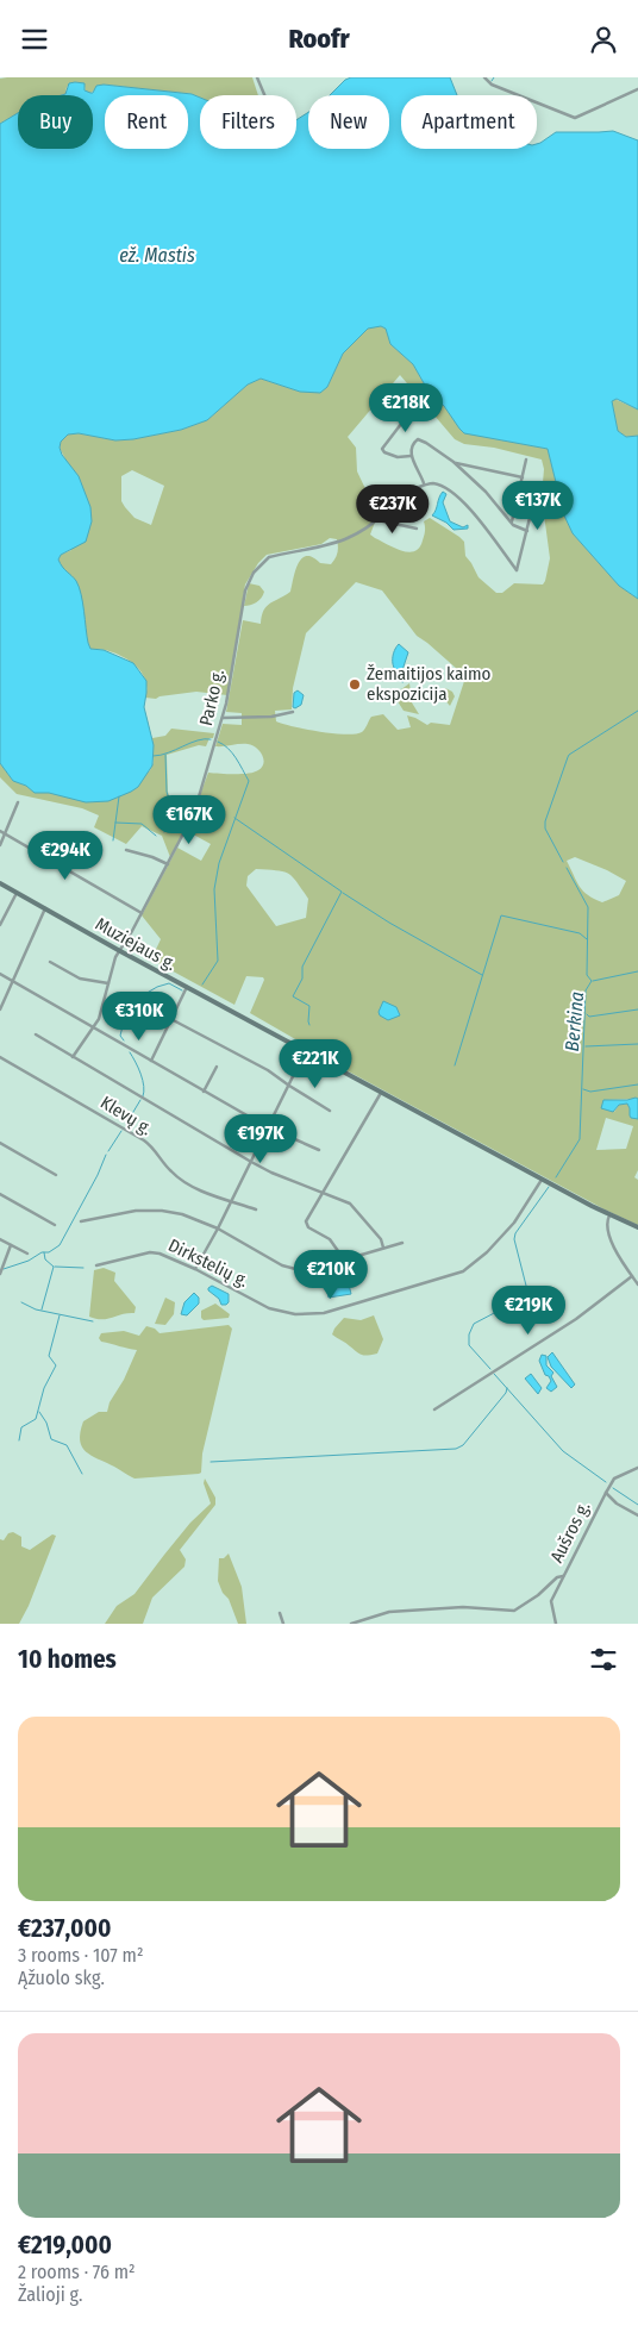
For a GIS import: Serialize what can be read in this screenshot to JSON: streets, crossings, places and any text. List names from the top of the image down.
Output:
{
  "streets": {
    "main road": ["Muziejaus g."],
    "street": [
      "Parko g.",
      "Klevų g.",
      "Dirkstelių g.",
      "Aušros g."
    ]
  },
  "crossings": [
    ["Parko g.", "Muziejaus g."],
    ["Muziejaus g.", "Dirkstelių g."]
  ],
  "water": ["ež. Mastis", "Berkina"],
  "places": ["Žemaitijos kaimo ekspozicija"],
  "page": {
    "header": "Roofr",
    "chip": [
      "Buy",
      "Rent",
      "Filters",
      "New",
      "Apartment"
    ],
    "price": [
      "€218K",
      "€137K",
      "€237K",
      "€167K",
      "€294K",
      "€310K",
      "€221K",
      "€197K",
      "€210K",
      "€219K"
    ],
    "heading": "10 homes",
    "list": [
      {
        "name": "€237,000",
        "note": "3 rooms · 107 m² · Ąžuolo skg."
      },
      {
        "name": "€219,000",
        "note": "2 rooms · 76 m² · Žalioji g."
      }
    ]
  }
}
